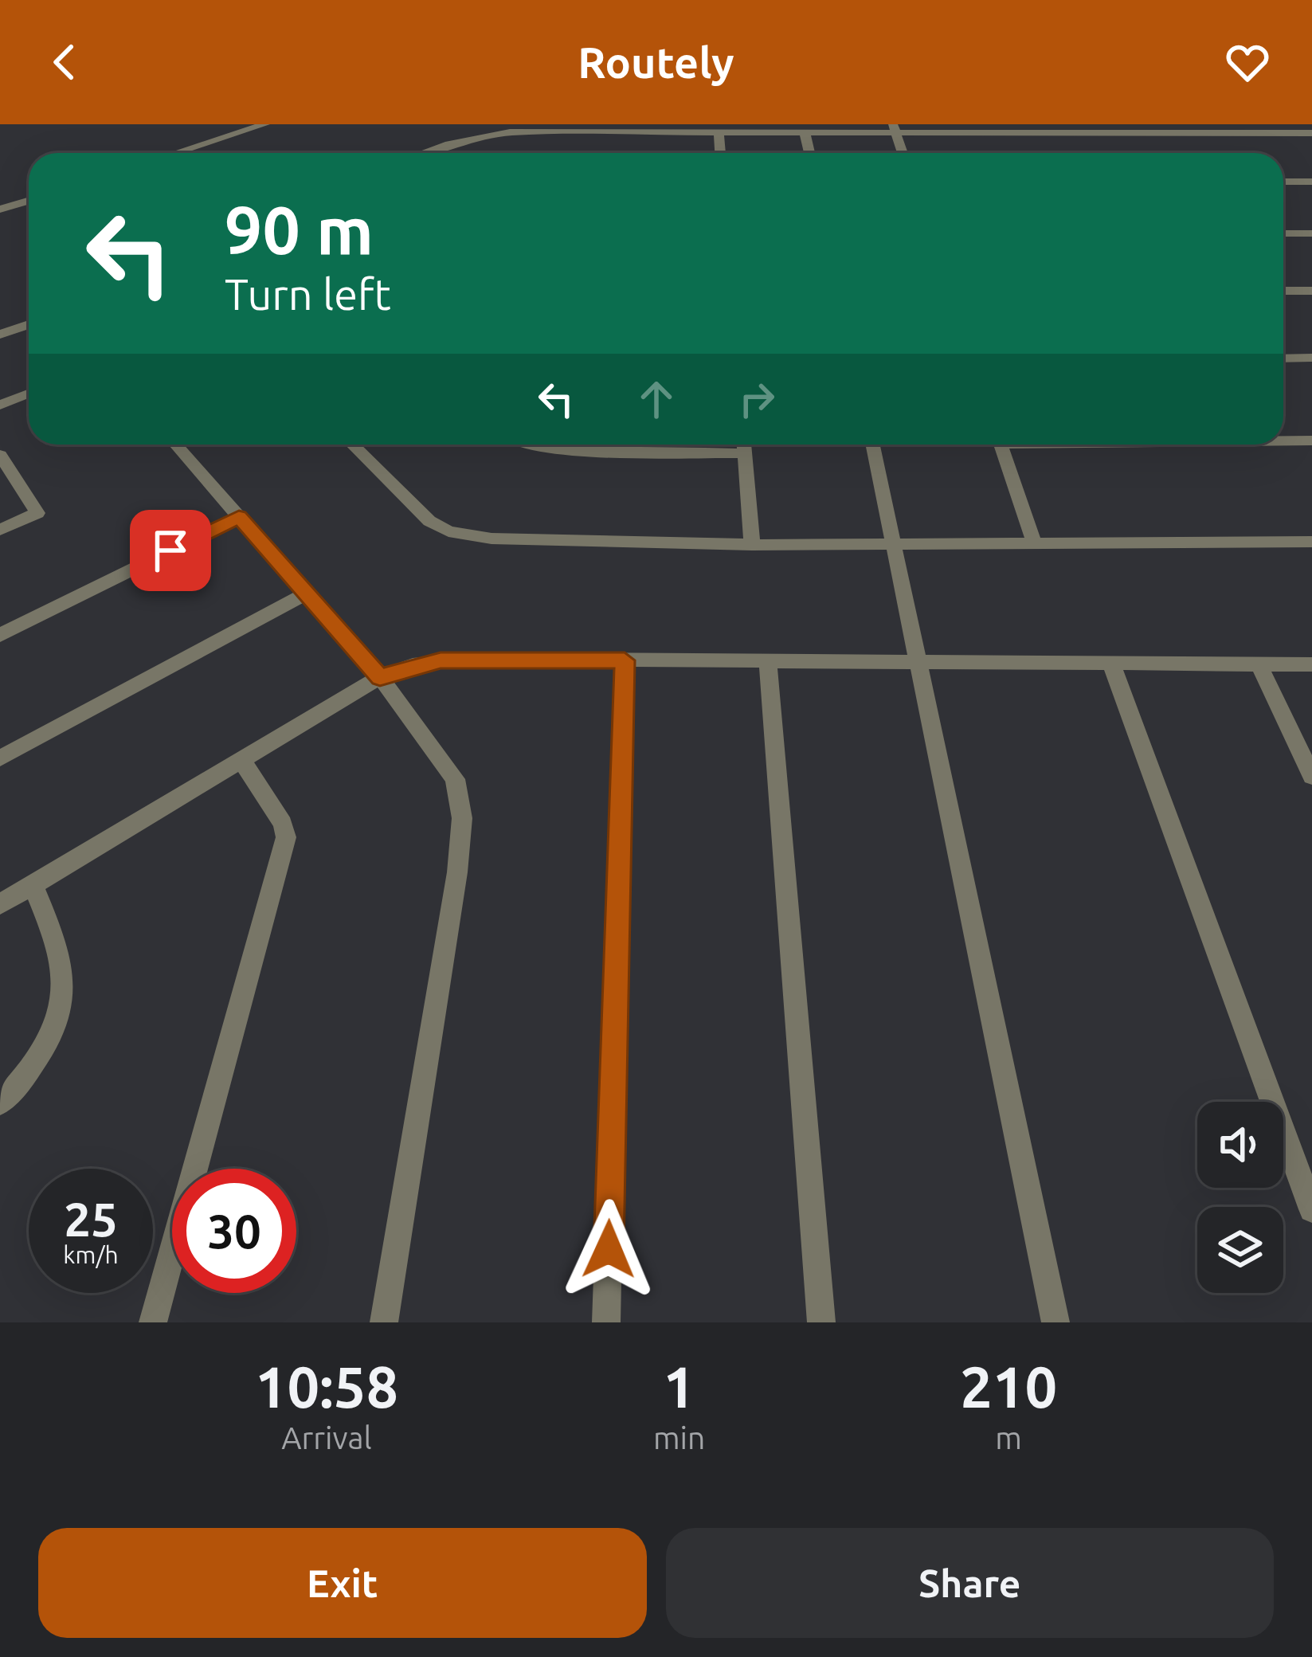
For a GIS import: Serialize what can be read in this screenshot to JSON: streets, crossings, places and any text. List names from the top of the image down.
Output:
{
  "page": {
    "header": "Routely",
    "turn": ["90 m", "Turn left"],
    "speed": "25 km/h",
    "limit": "30",
    "eta": [
      "10:58",
      "Arrival",
      "1",
      "min",
      "210",
      "m"
    ],
    "buttons": ["Exit", "Share"]
  }
}
